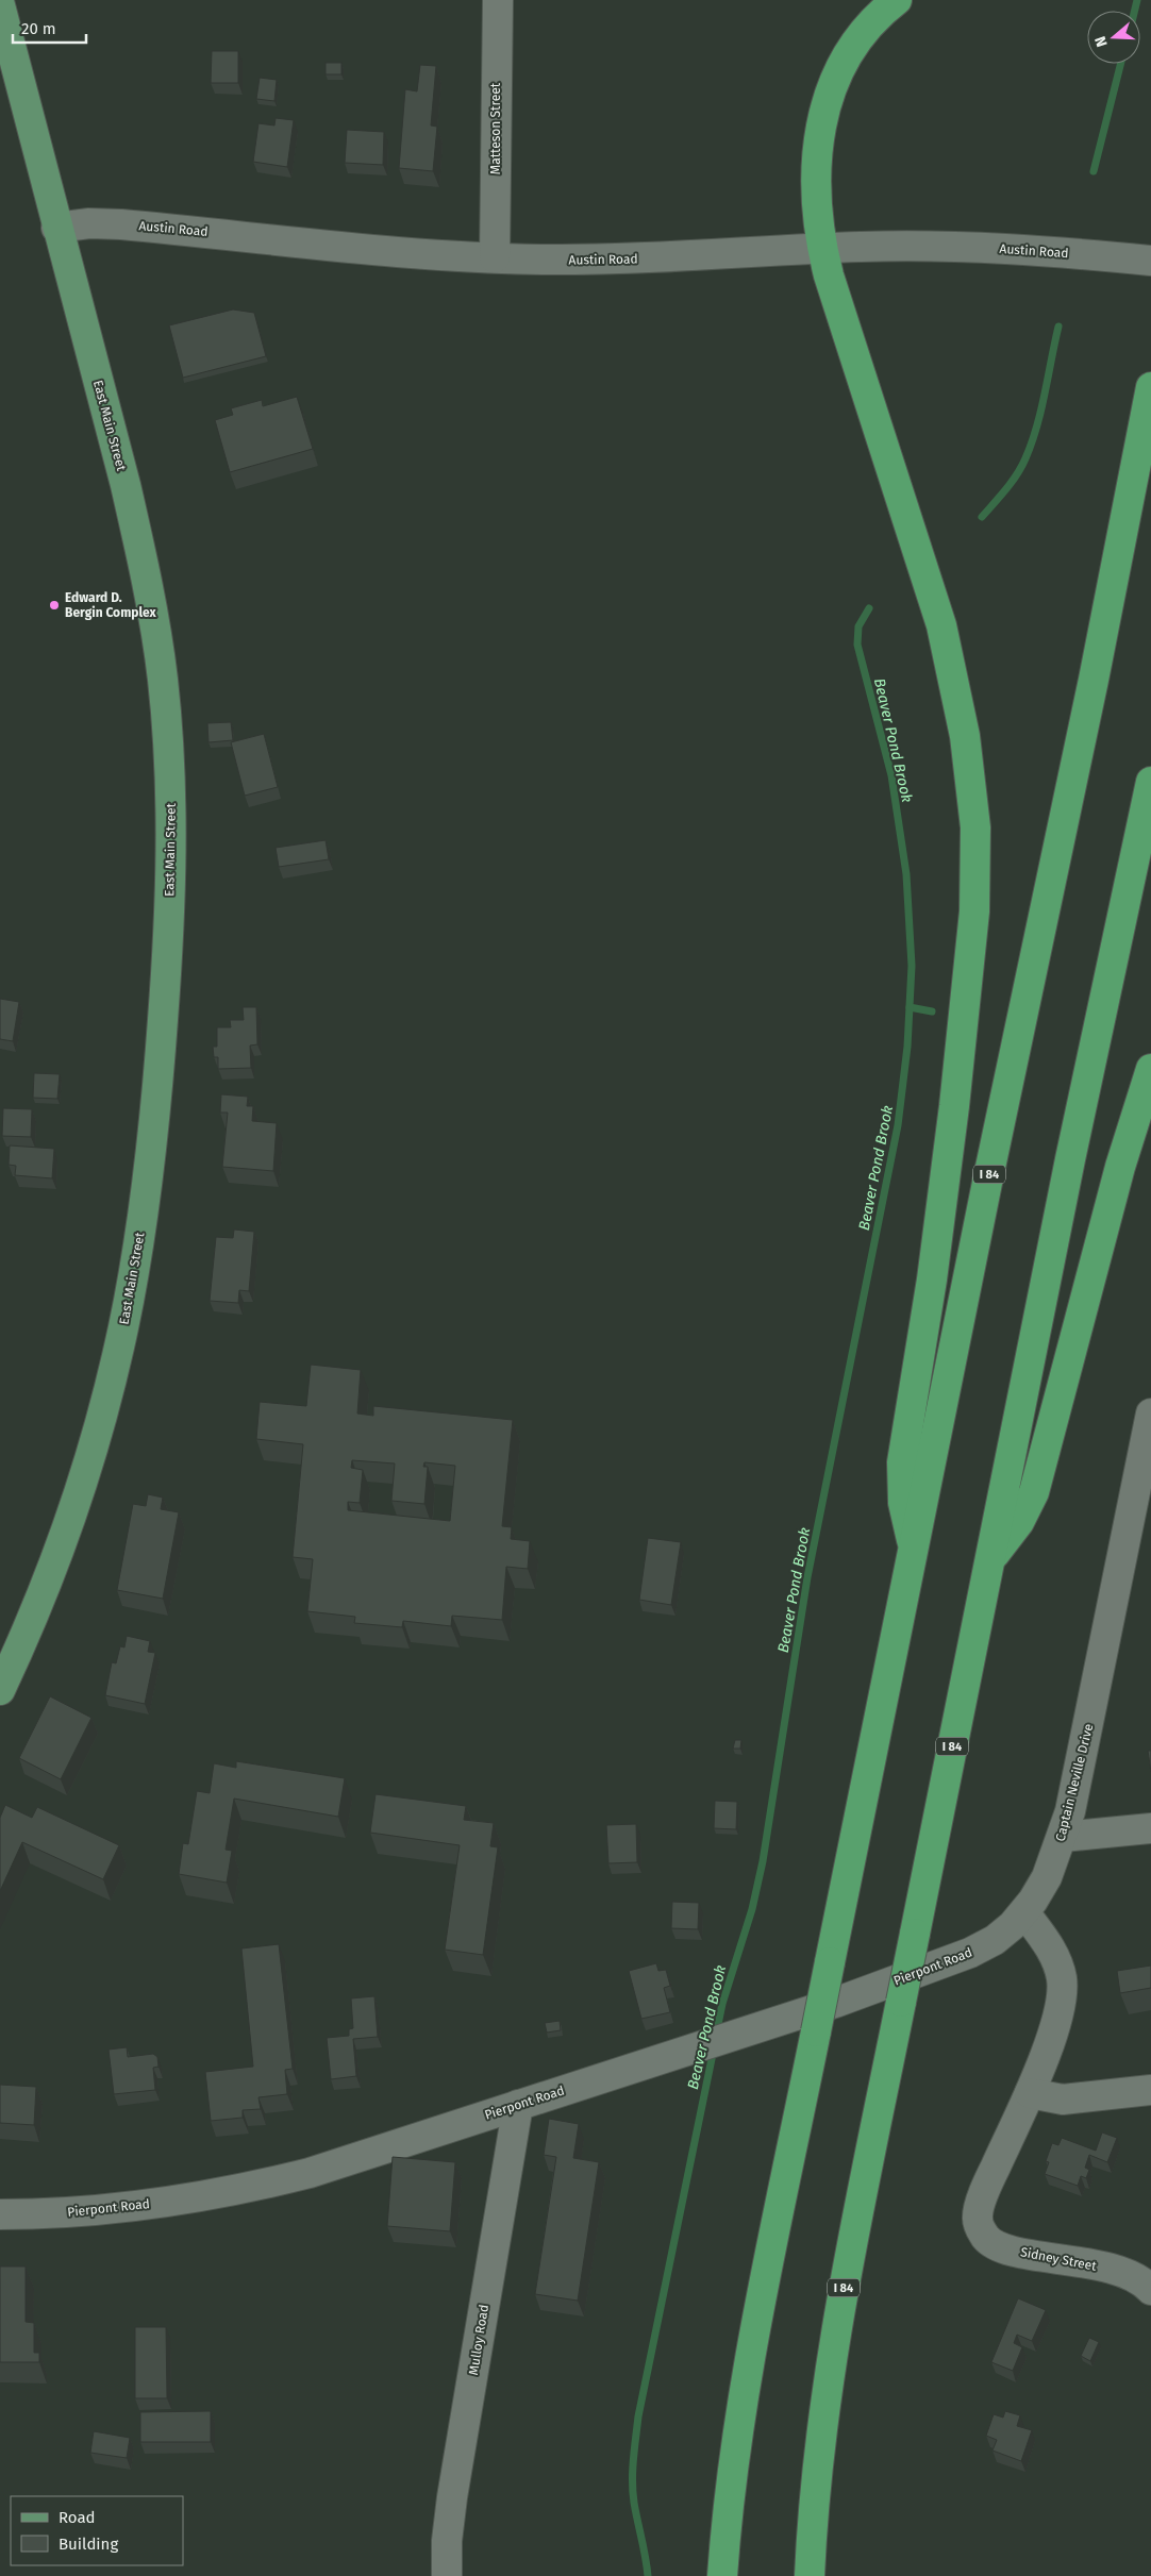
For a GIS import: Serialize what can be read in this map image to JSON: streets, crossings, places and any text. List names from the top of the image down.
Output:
{
  "streets": {
    "highway": ["I 84"],
    "main road": ["East Main Street"],
    "street": [
      "Matteson Street",
      "Austin Road",
      "Captain Neville Drive",
      "Pierpont Road",
      "Sidney Street",
      "Mulloy Road"
    ]
  },
  "crossings": [
    ["Matteson Street", "Austin Road"],
    ["Austin Road", "East Main Street"],
    ["Captain Neville Drive", "Pierpont Road"],
    ["Pierpont Road", "Mulloy Road"]
  ],
  "water": ["Beaver Pond Brook"],
  "places": ["Edward D. Bergin Complex"],
  "legend": ["Road", "Building"],
  "scale_bar": "20 m",
  "north": "left"
}
